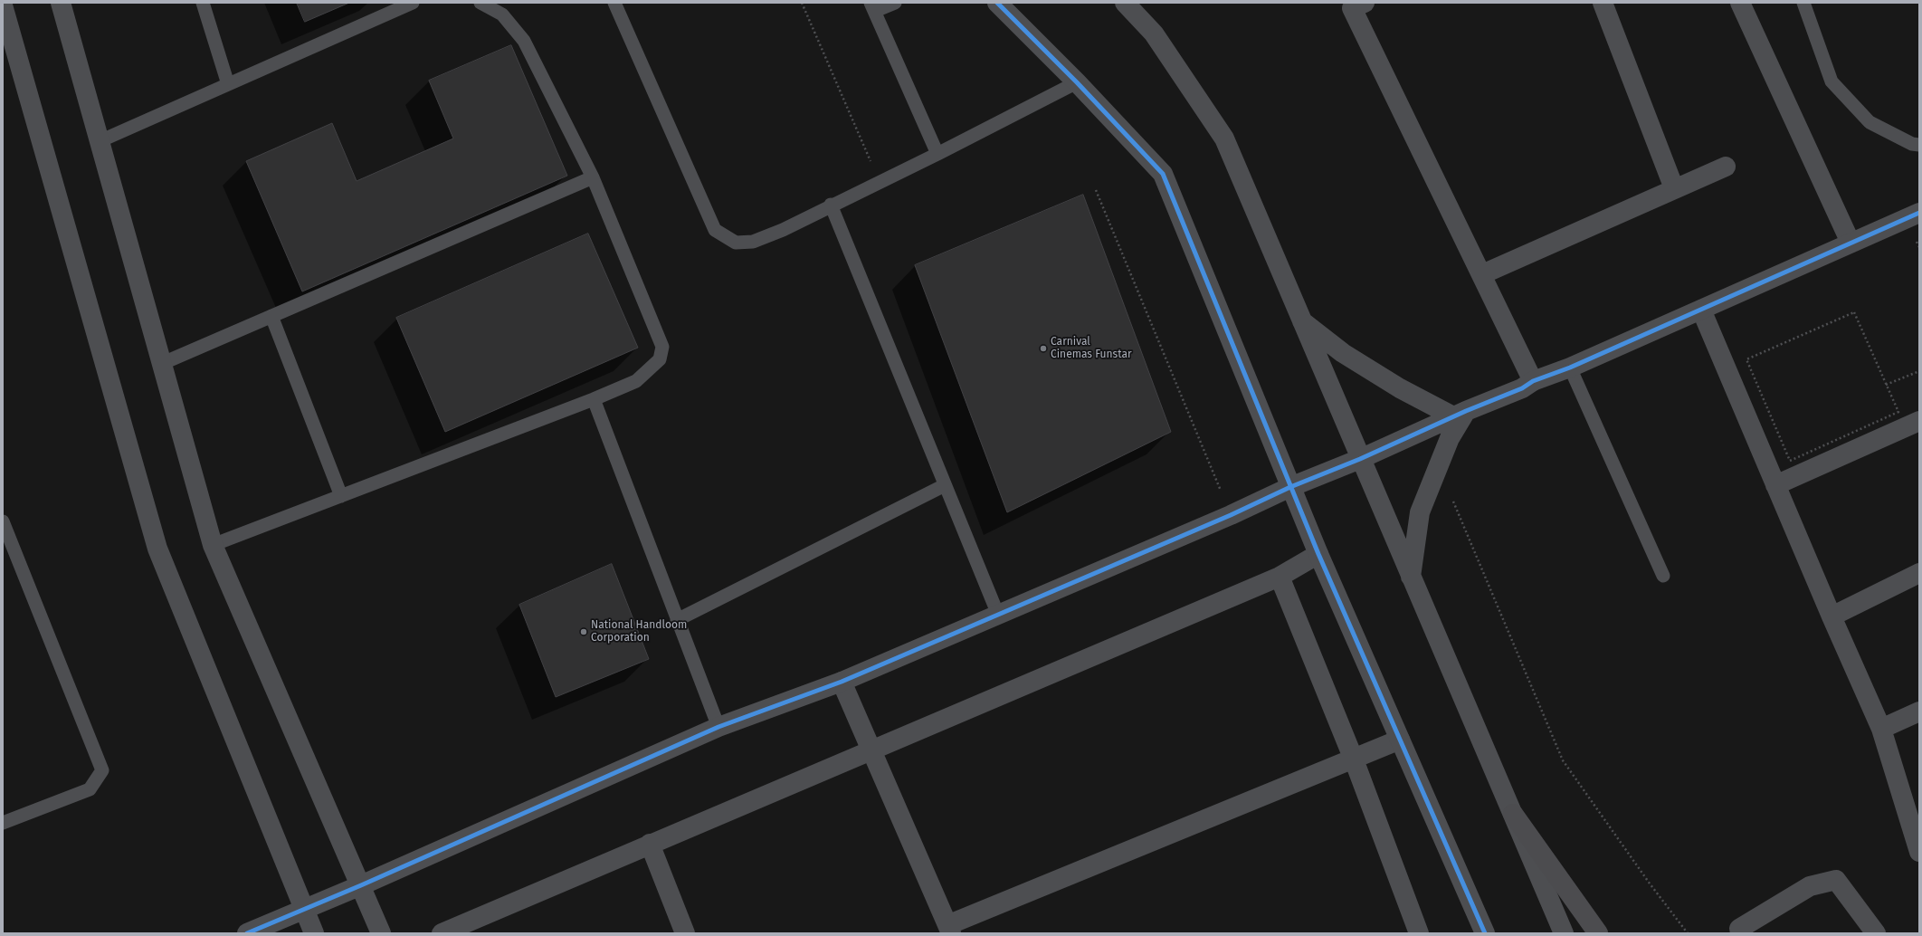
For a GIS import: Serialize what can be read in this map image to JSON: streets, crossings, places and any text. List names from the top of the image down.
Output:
{
  "places": ["Carnival Cinemas Funstar", "National Handloom Corporation"]
}
